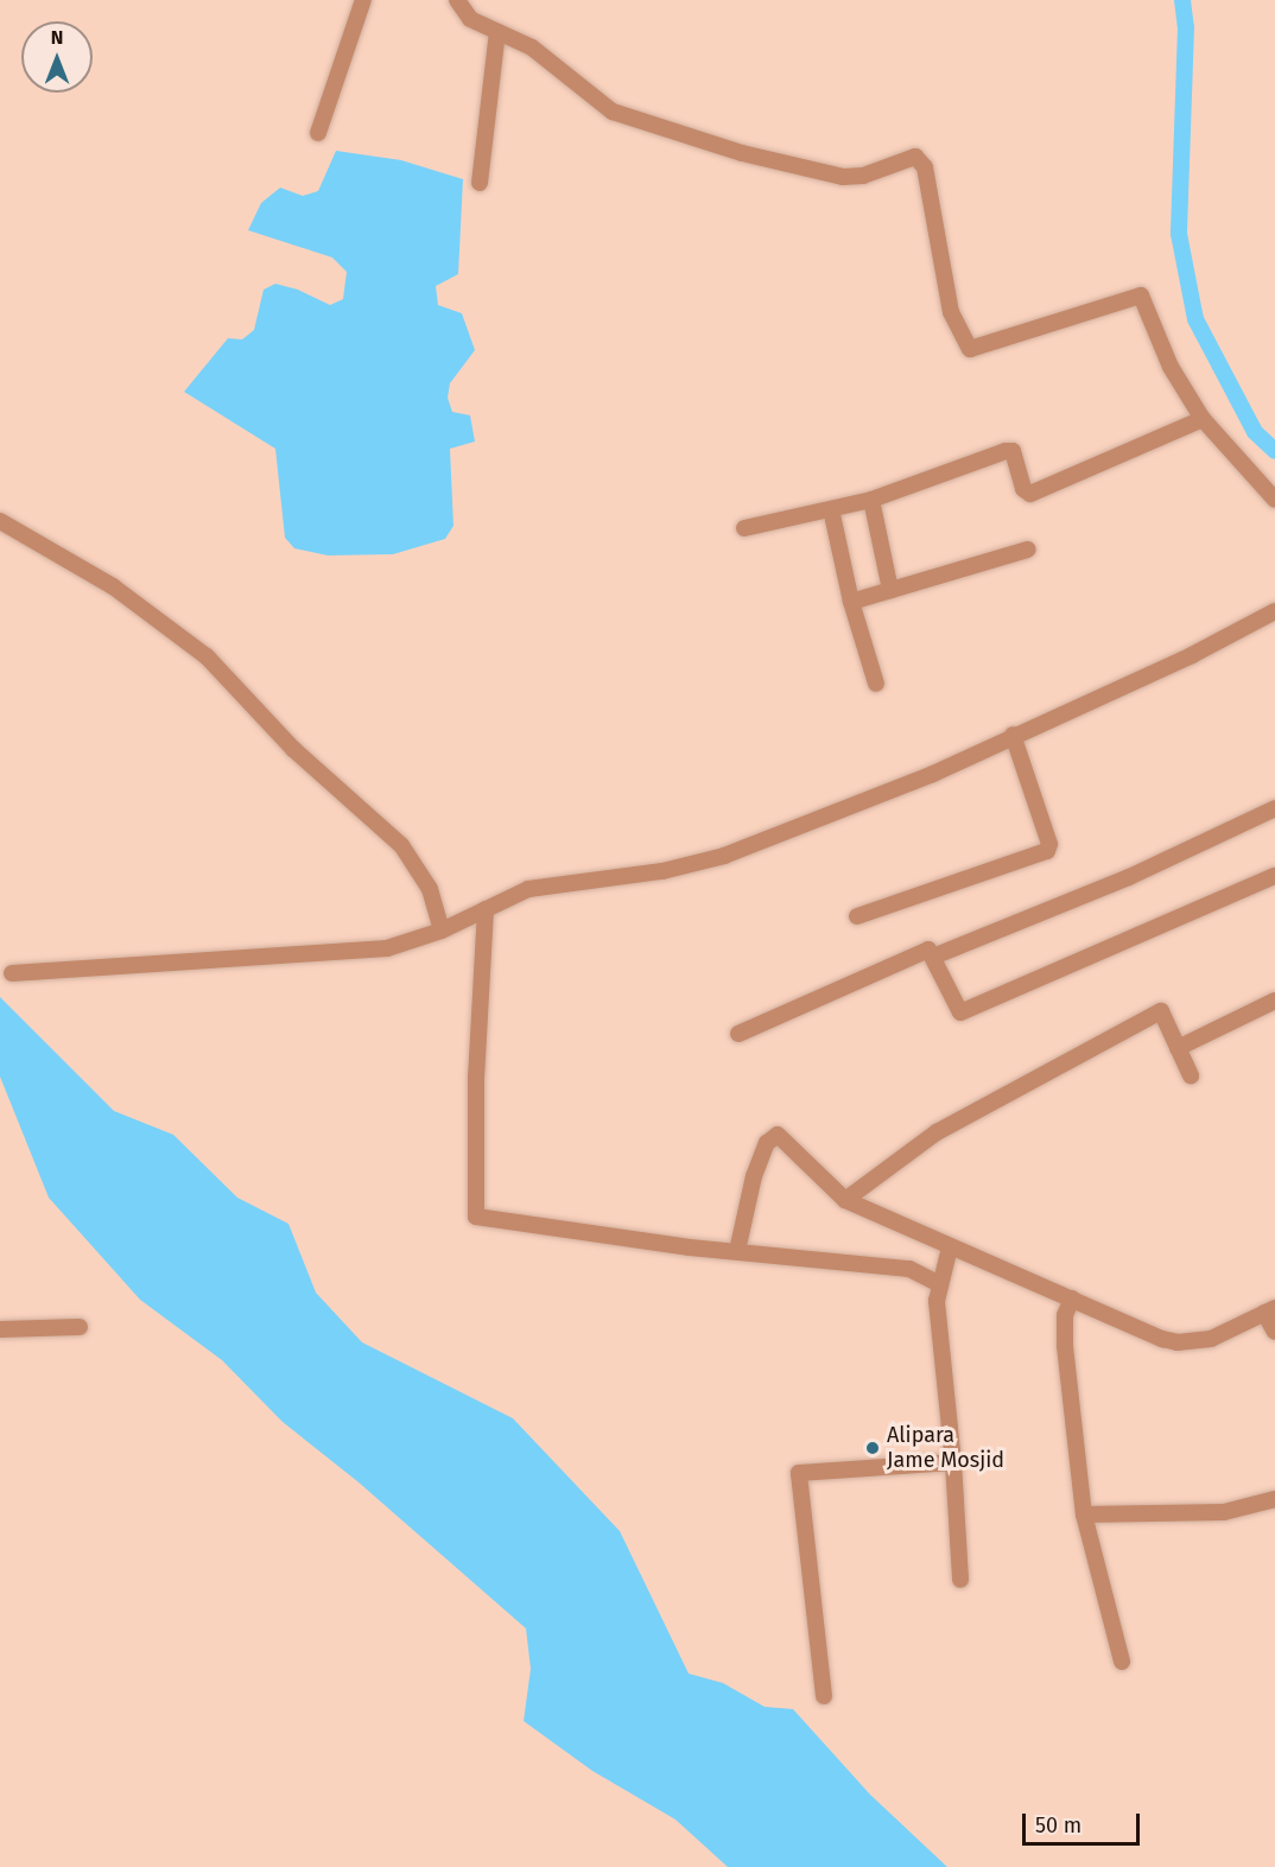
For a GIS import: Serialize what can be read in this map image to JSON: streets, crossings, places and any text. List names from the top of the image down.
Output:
{
  "places": ["Alipara Jame Mosjid"],
  "scale_bar": "50 m",
  "north": "top"
}
